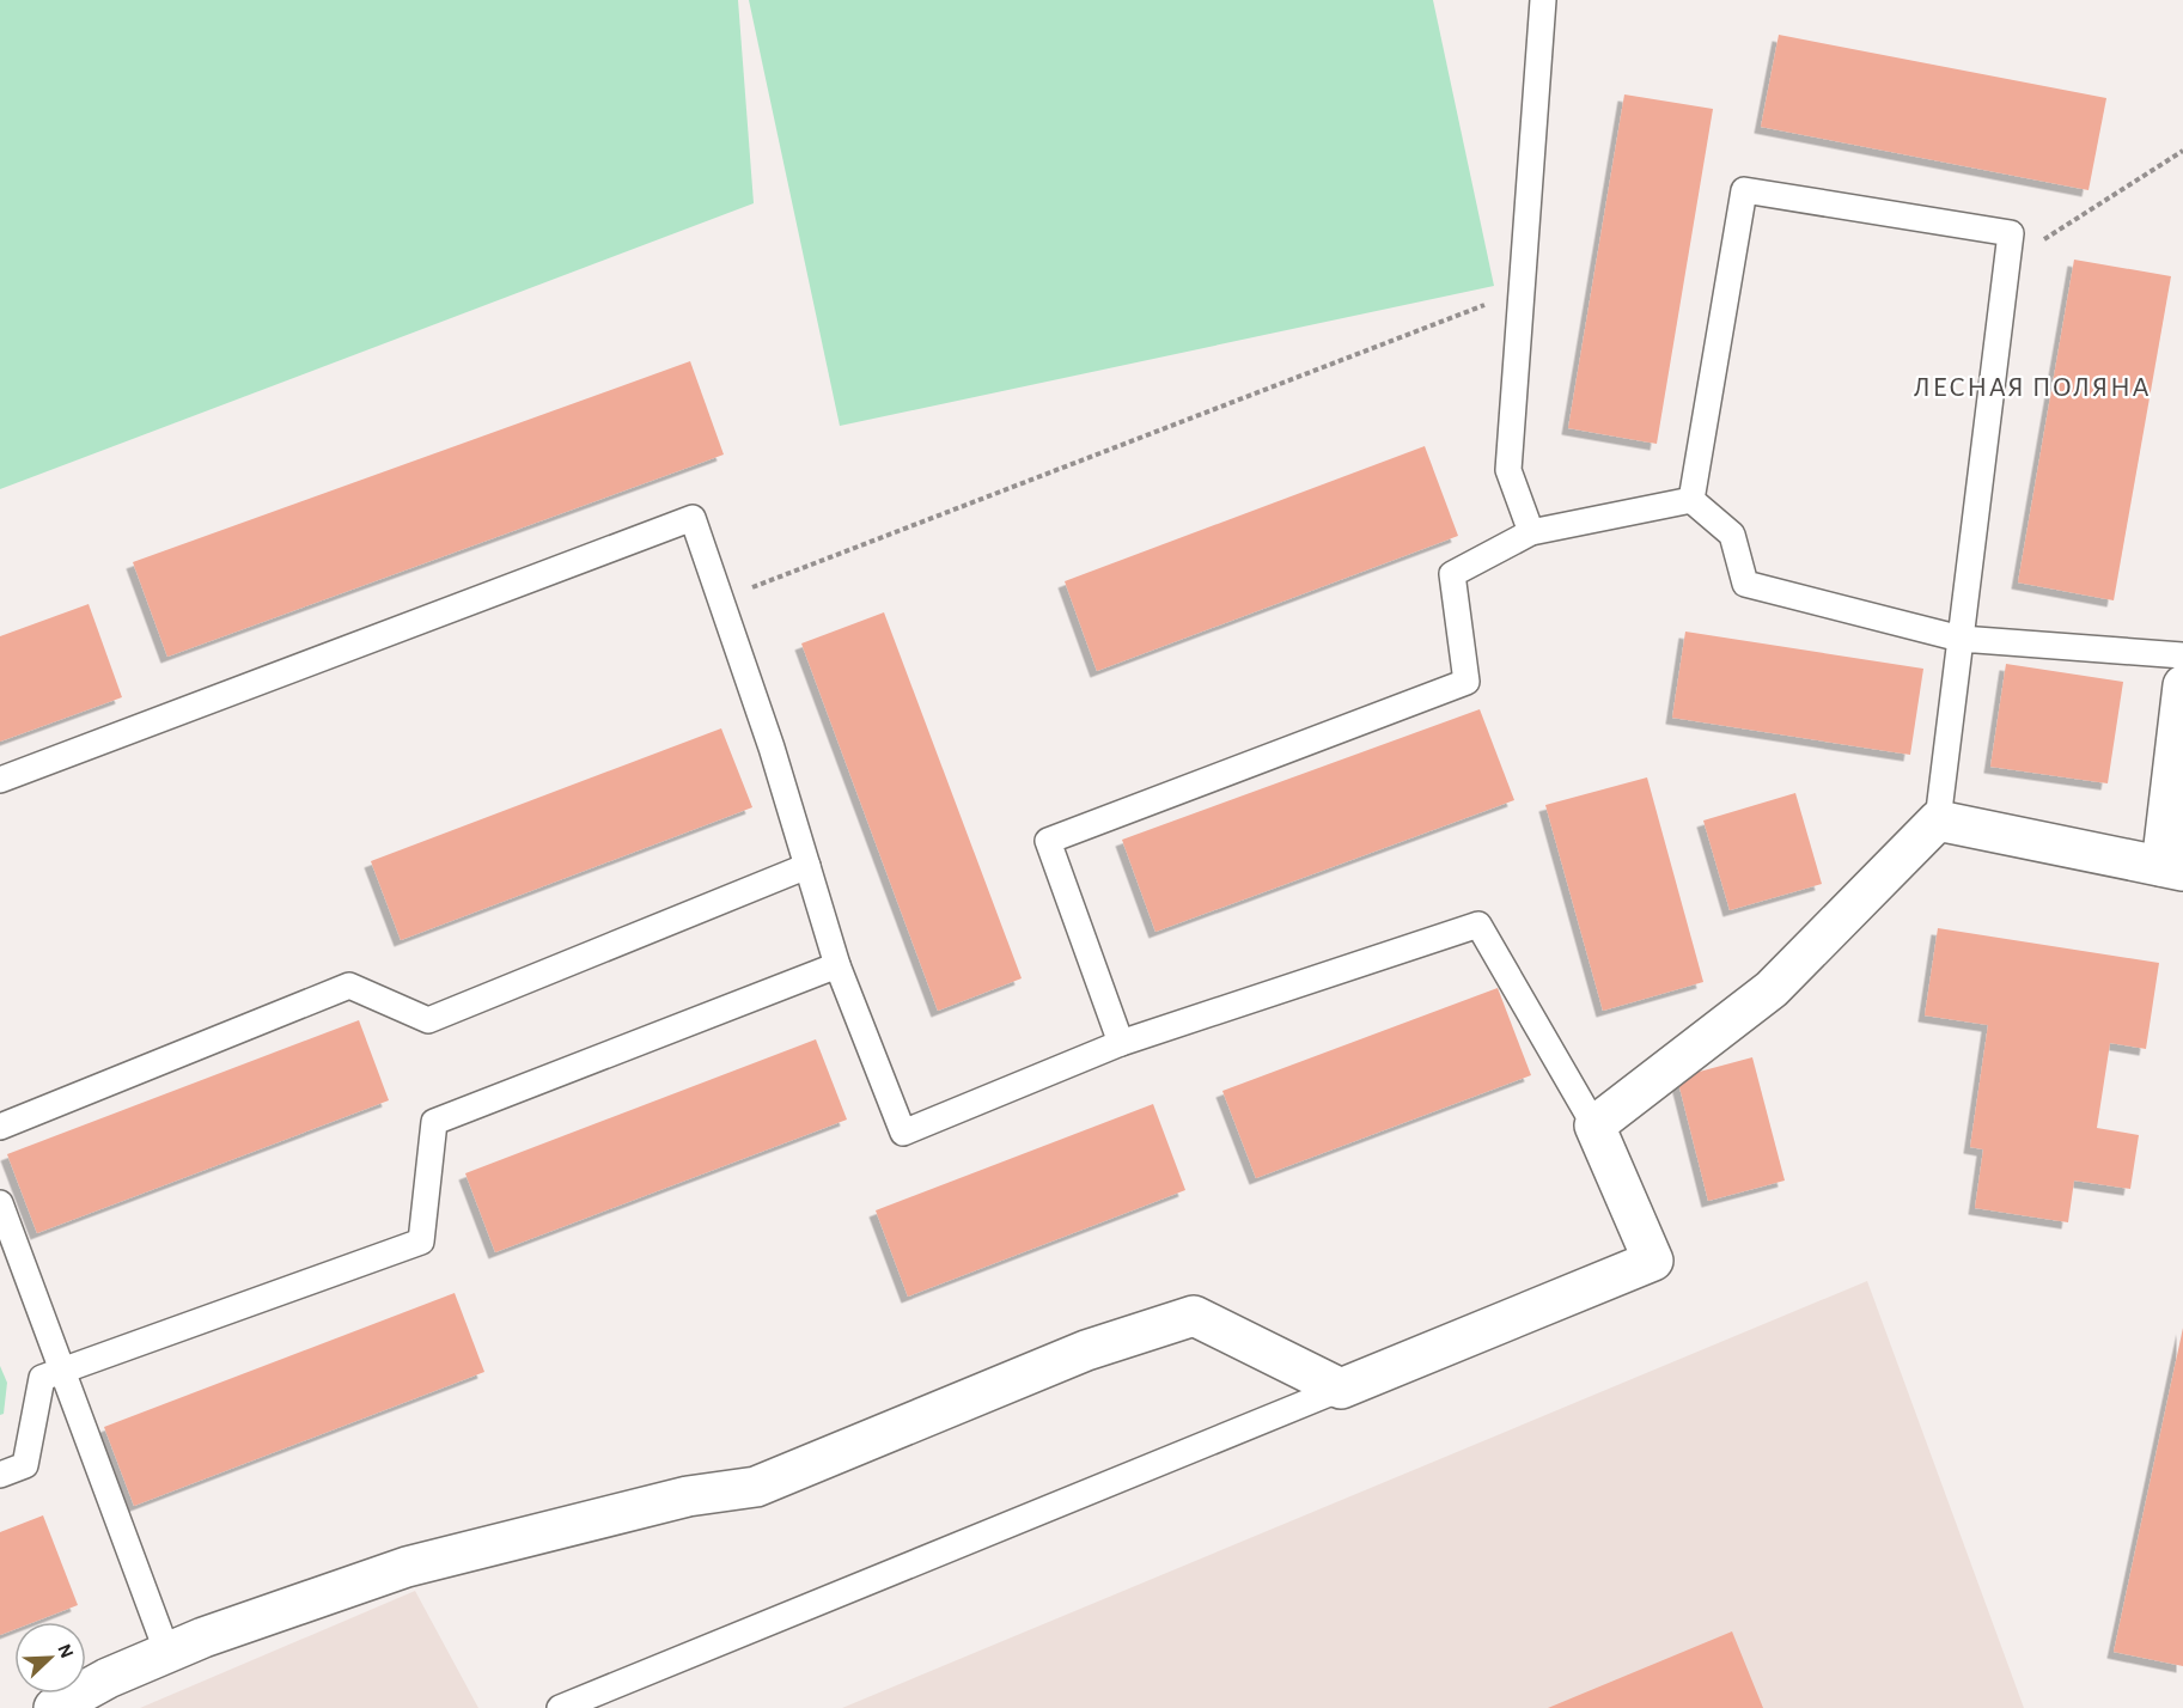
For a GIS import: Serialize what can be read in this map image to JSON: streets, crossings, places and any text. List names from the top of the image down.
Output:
{
  "districts": ["ЛЕСНАЯ ПОЛЯНА"],
  "north": "top right"
}
